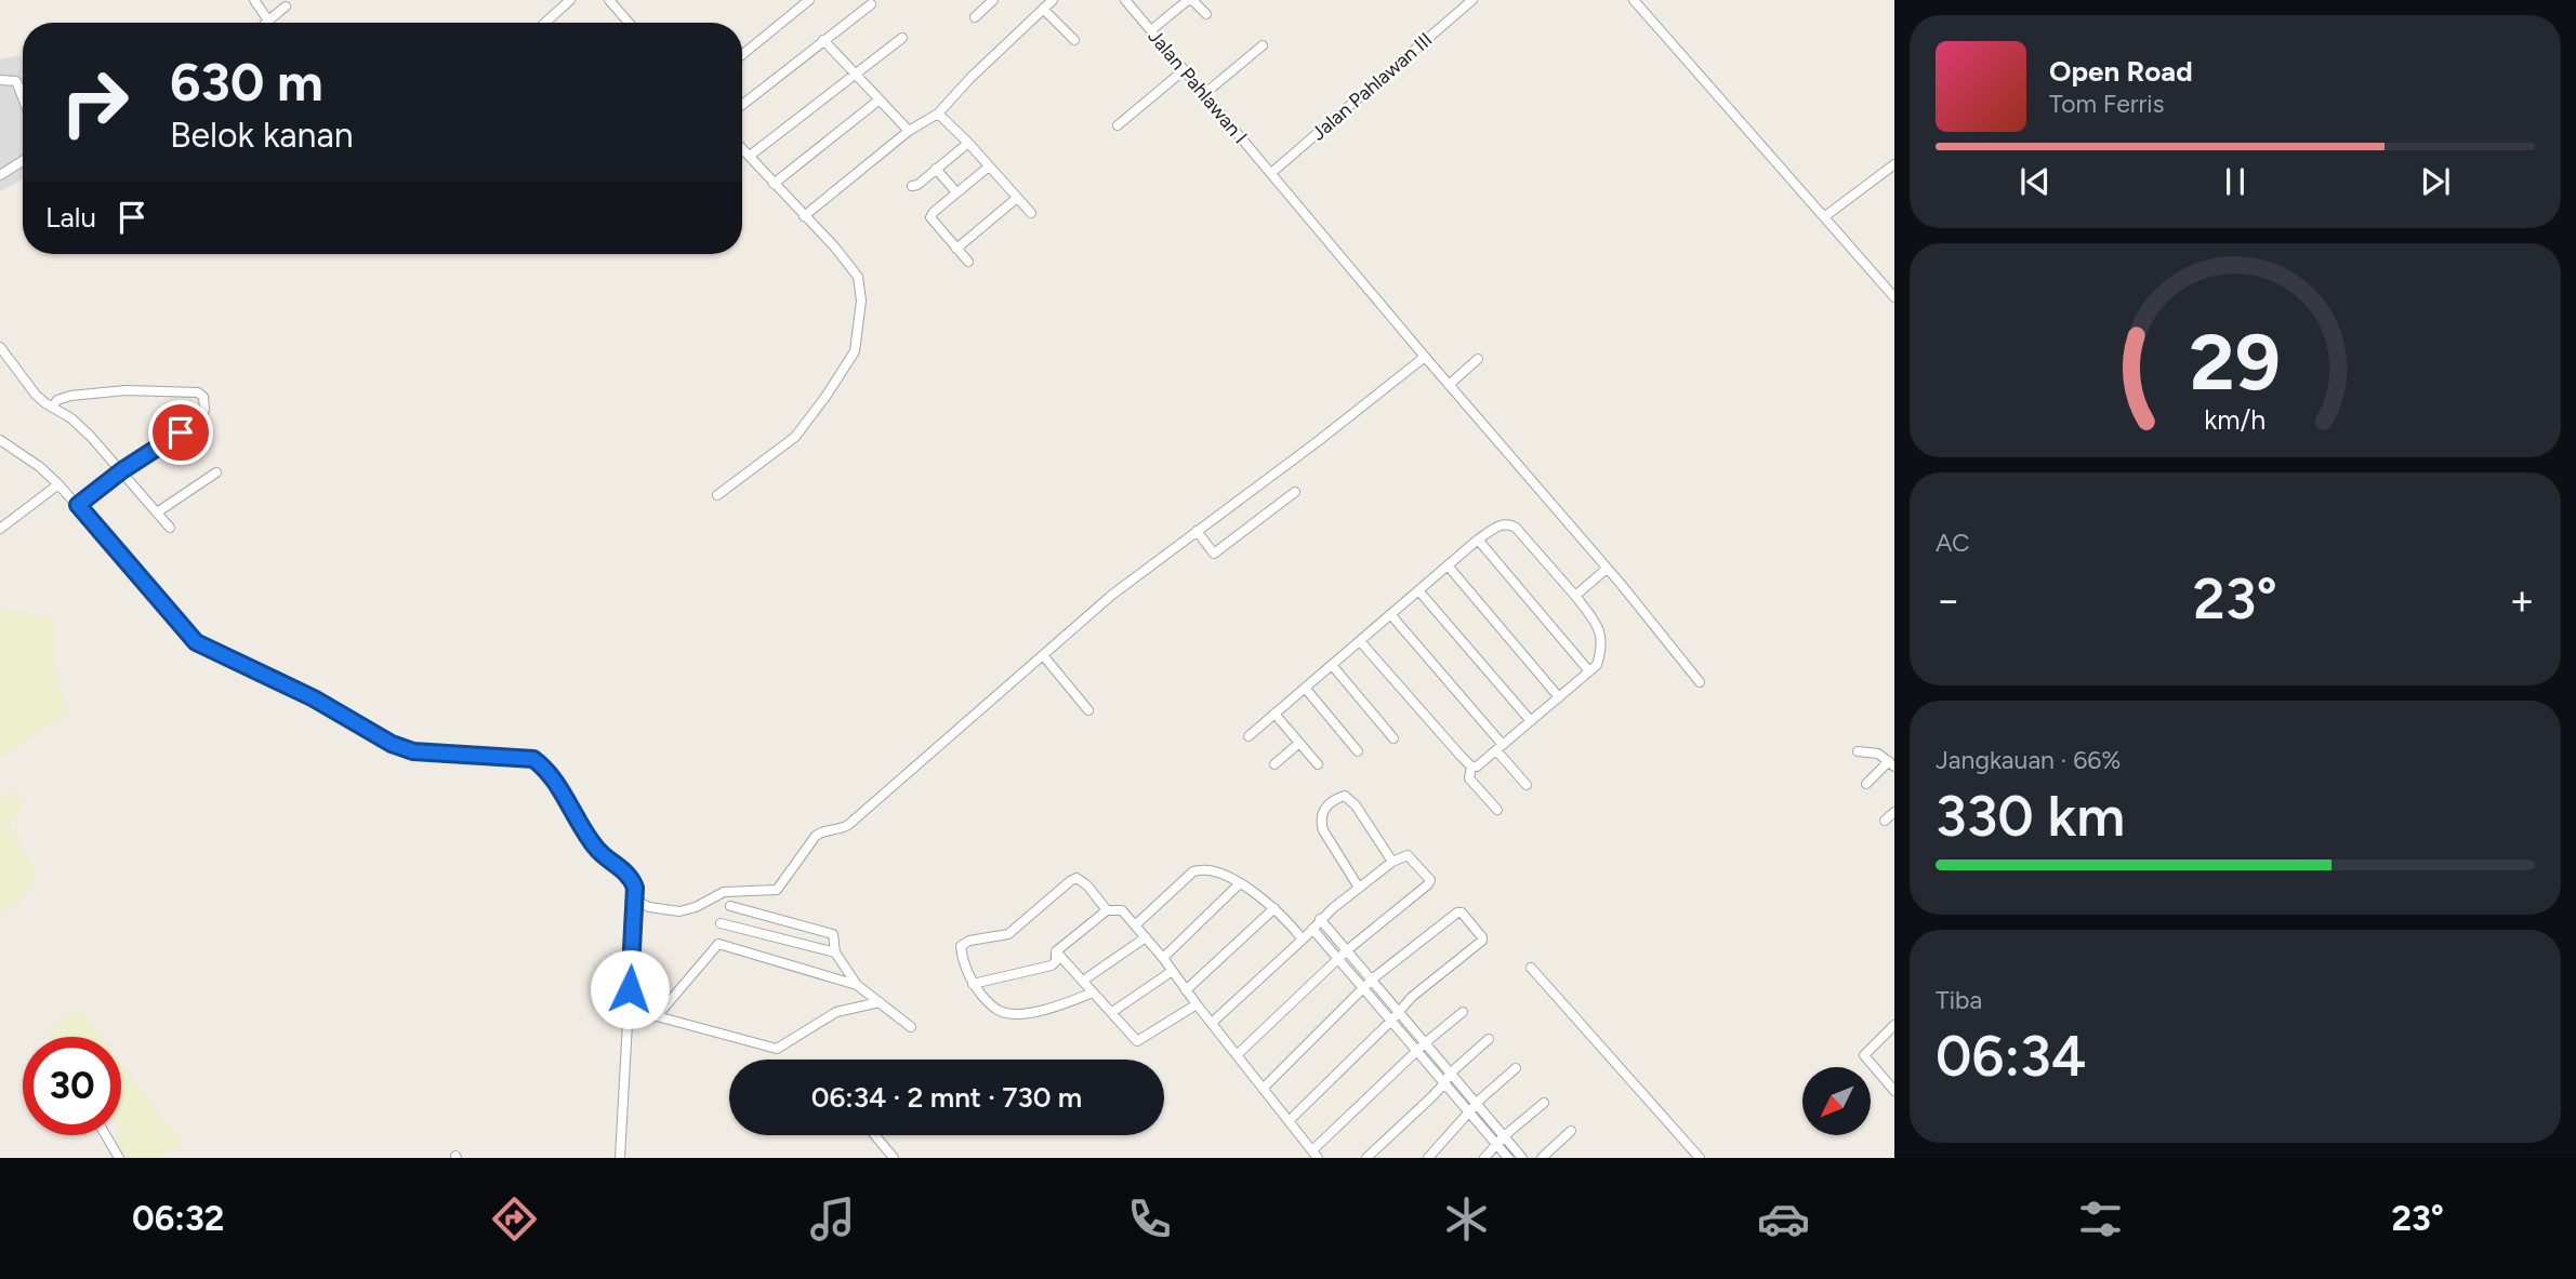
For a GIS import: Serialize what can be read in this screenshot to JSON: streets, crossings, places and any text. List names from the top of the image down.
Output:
{
  "streets": {
    "street": ["Jalan Pahlawan I", "Jalan Pahlawan III"]
  },
  "crossings": [
    ["Jalan Pahlawan I", "Jalan Pahlawan III"]
  ],
  "north": "bottom left",
  "page": {
    "turn": ["630 m", "Belok kanan"],
    "song": ["Open Road", "Tom Ferris"],
    "then": "Lalu",
    "tile": [
      "AC",
      ["Jangkauan · 66%", "330 km"],
      ["Tiba", "06:34"]
    ],
    "heat": ["−", "23°", "+"],
    "limit": "30",
    "trip": "06:34 · 2 mnt · 730 m",
    "tabs": ["06:32", "23°"],
    "gauge": ["29", "km/h"]
  }
}
